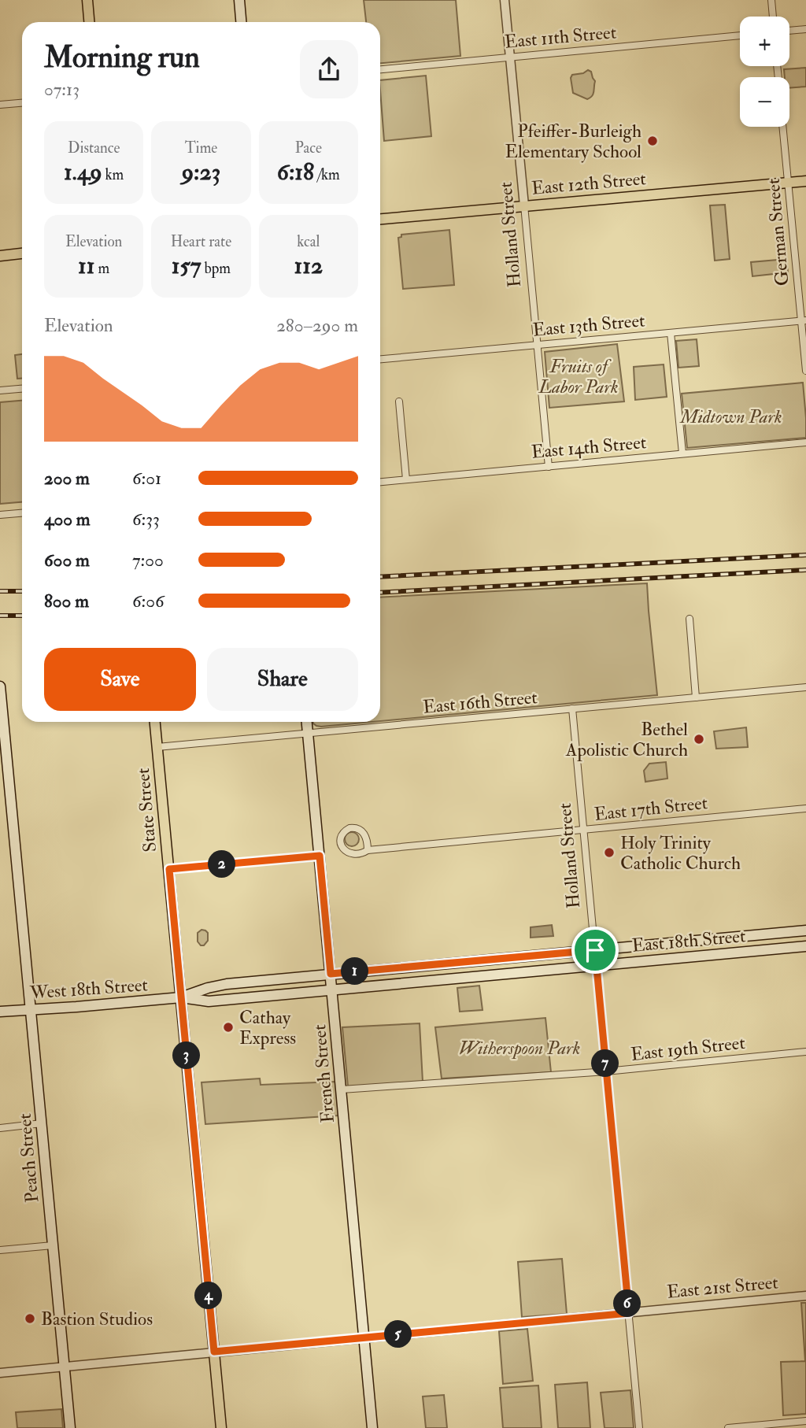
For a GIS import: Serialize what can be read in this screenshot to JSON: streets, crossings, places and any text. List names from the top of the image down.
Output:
{
  "streets": {
    "main road": [
      "East 12th Street",
      "State Street",
      "East 18th Street",
      "West 18th Street",
      "French Street",
      "Peach Street"
    ],
    "street": [
      "East 11th Street",
      "German Street",
      "Holland Street",
      "East 13th Street",
      "East 14th Street",
      "East 16th Street",
      "East 17th Street",
      "East 19th Street",
      "East 21st Street"
    ]
  },
  "crossings": [
    ["East 11th Street", "Holland Street"],
    ["East 12th Street", "German Street"],
    ["East 12th Street", "Holland Street"],
    ["German Street", "East 13th Street"],
    ["Holland Street", "East 13th Street"],
    ["Holland Street", "East 14th Street"],
    ["Holland Street", "East 16th Street"],
    ["Holland Street", "East 17th Street"],
    ["Holland Street", "East 18th Street"],
    ["Holland Street", "East 19th Street"],
    ["Holland Street", "East 21st Street"],
    ["East 16th Street", "State Street"],
    ["East 16th Street", "French Street"],
    ["State Street", "East 18th Street"],
    ["State Street", "West 18th Street"],
    ["State Street", "East 21st Street"],
    ["East 18th Street", "West 18th Street"],
    ["East 18th Street", "French Street"],
    ["West 18th Street", "Peach Street"],
    ["East 19th Street", "French Street"],
    ["French Street", "East 21st Street"],
    ["Peach Street", "East 21st Street"]
  ],
  "parks": ["Fruits of Labor Park", "Midtown Park", "Witherspoon Park"],
  "places": [
    "Pfeiffer-Burleigh Elementary School",
    "Bethel Apolistic Church",
    "Holy Trinity Catholic Church",
    "Cathay Express",
    "Bastion Studios"
  ],
  "page": {
    "map_buttons": ["+", "−"],
    "heading": ["Morning run", "07:13"],
    "stats": [
      ["Distance", "1.49 km"],
      ["Time", "9:23"],
      ["Pace", "6:18 /km"],
      ["Elevation", "11 m"],
      ["Heart rate", "157 bpm"],
      ["kcal", "112"]
    ],
    "chart": ["Elevation", "280–290 m"],
    "list": [
      {
        "name": "200 m",
        "note": "6:01"
      },
      {
        "name": "400 m",
        "note": "6:33"
      },
      {
        "name": "600 m",
        "note": "7:00"
      },
      {
        "name": "800 m",
        "note": "6:06"
      }
    ],
    "buttons": ["Save", "Share"],
    "pins": [
      "2",
      "1",
      "3",
      "7",
      "4",
      "6",
      "5"
    ]
  }
}
